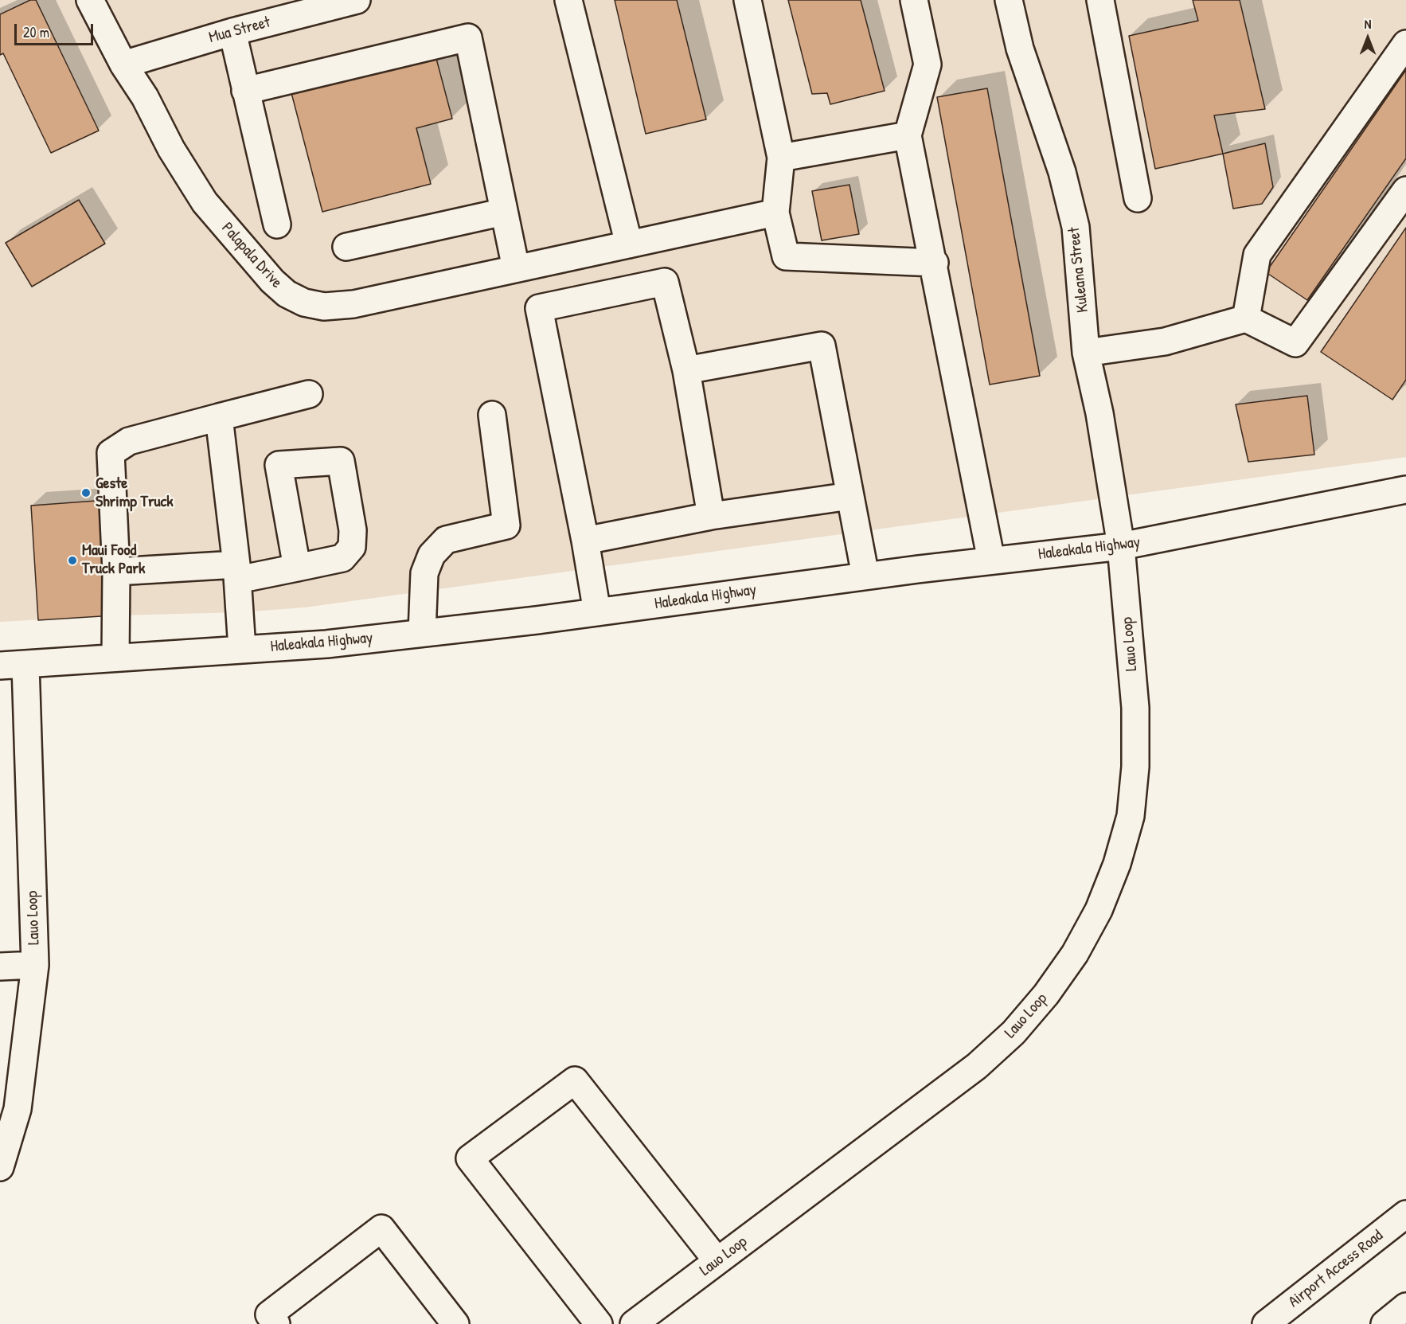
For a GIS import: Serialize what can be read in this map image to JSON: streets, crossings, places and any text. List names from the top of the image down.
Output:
{
  "streets": {
    "street": [
      "Mua Street",
      "Palapala Drive",
      "Kuleana Street",
      "Haleakala Highway",
      "Lauo Loop",
      "Airport Access Road"
    ]
  },
  "crossings": [
    ["Mua Street", "Palapala Drive"],
    ["Kuleana Street", "Haleakala Highway"],
    ["Kuleana Street", "Lauo Loop"],
    ["Haleakala Highway", "Lauo Loop"]
  ],
  "places": ["Geste Shrimp Truck", "Maui Food Truck Park"],
  "scale_bar": "20 m",
  "north": "top"
}
